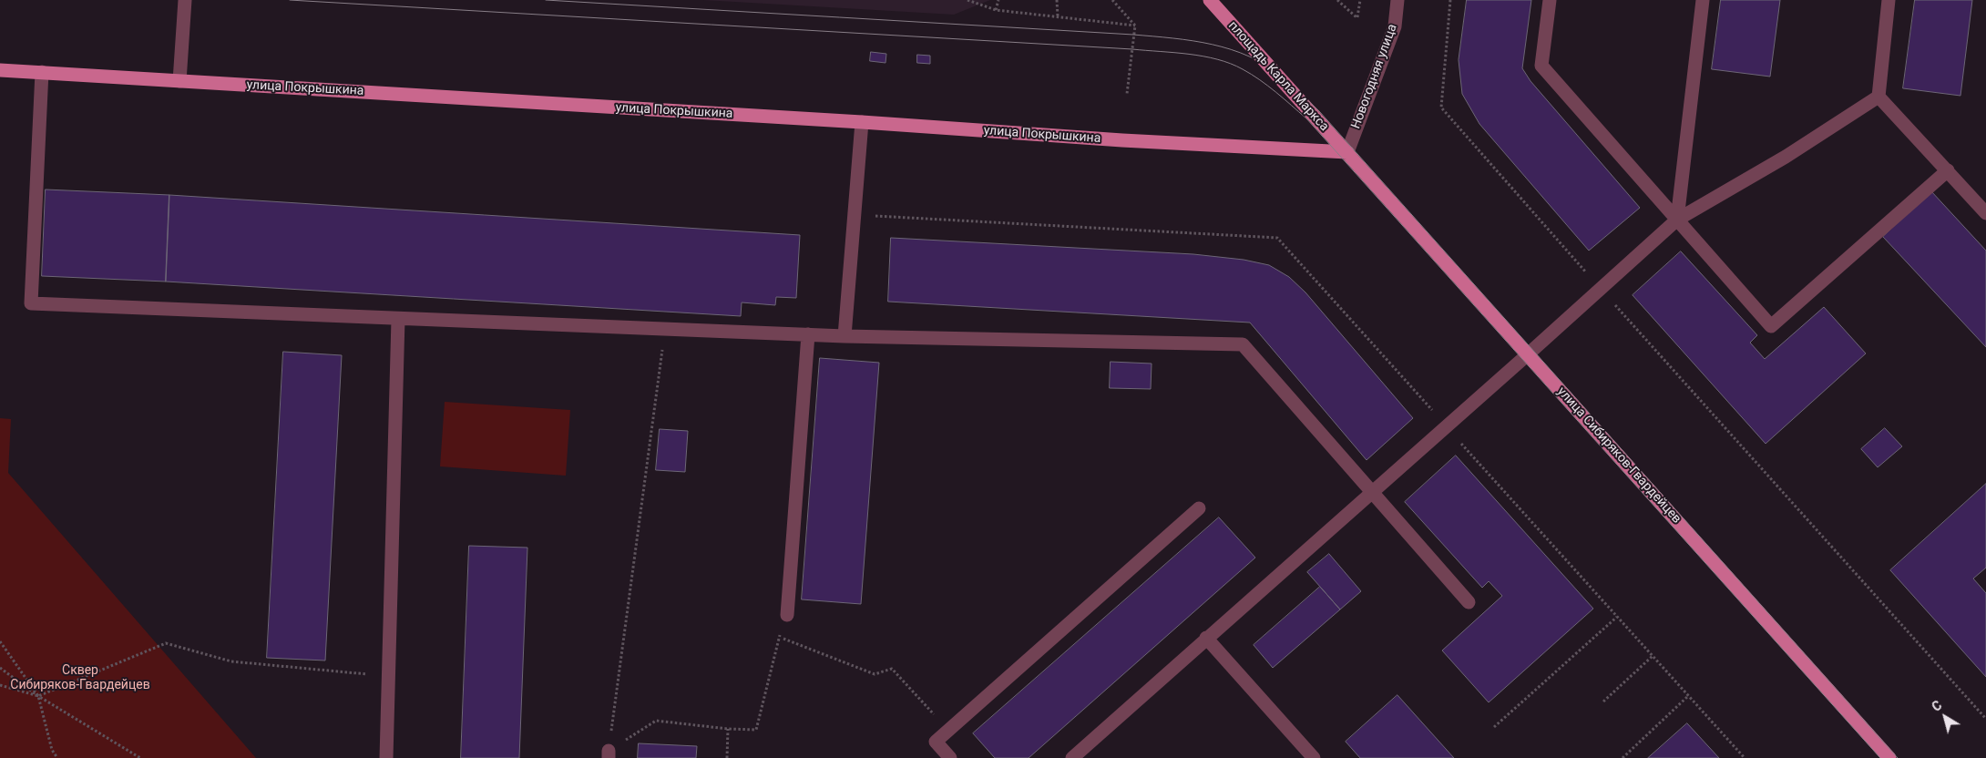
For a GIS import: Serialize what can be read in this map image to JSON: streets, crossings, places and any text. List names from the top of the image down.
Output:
{
  "streets": {
    "main road": ["площадь Карла Маркса", "улица Покрышкина", "улица Сибиряков-Гвардейцев"],
    "street": ["Новогодняя улица"]
  },
  "crossings": [
    ["площадь Карла Маркса", "Новогодняя улица"],
    ["площадь Карла Маркса", "улица Покрышкина"],
    ["площадь Карла Маркса", "улица Сибиряков-Гвардейцев"],
    ["Новогодняя улица", "улица Покрышкина"],
    ["Новогодняя улица", "улица Сибиряков-Гвардейцев"],
    ["улица Покрышкина", "улица Сибиряков-Гвардейцев"]
  ],
  "parks": ["Сквер Сибиряков-Гвардейцев"],
  "north": "top left"
}
